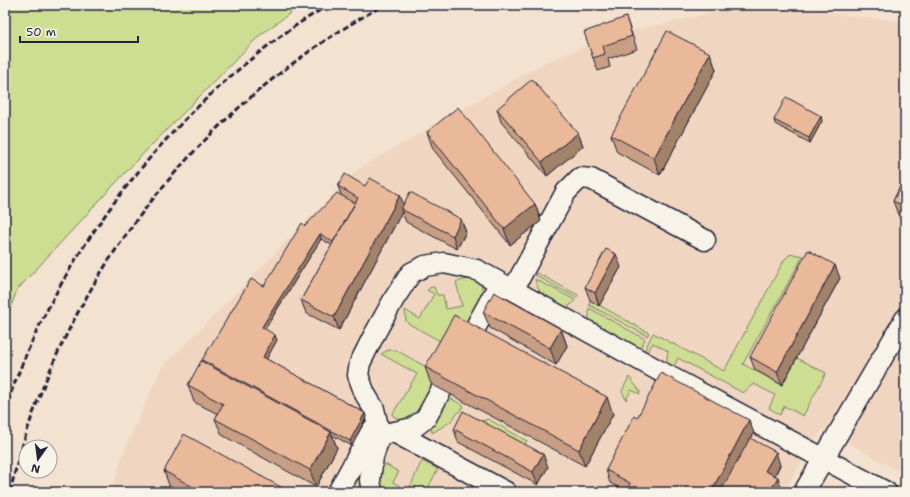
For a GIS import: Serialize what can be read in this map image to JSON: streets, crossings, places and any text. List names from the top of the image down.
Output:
{
  "scale_bar": "50 m",
  "north": "bottom"
}
